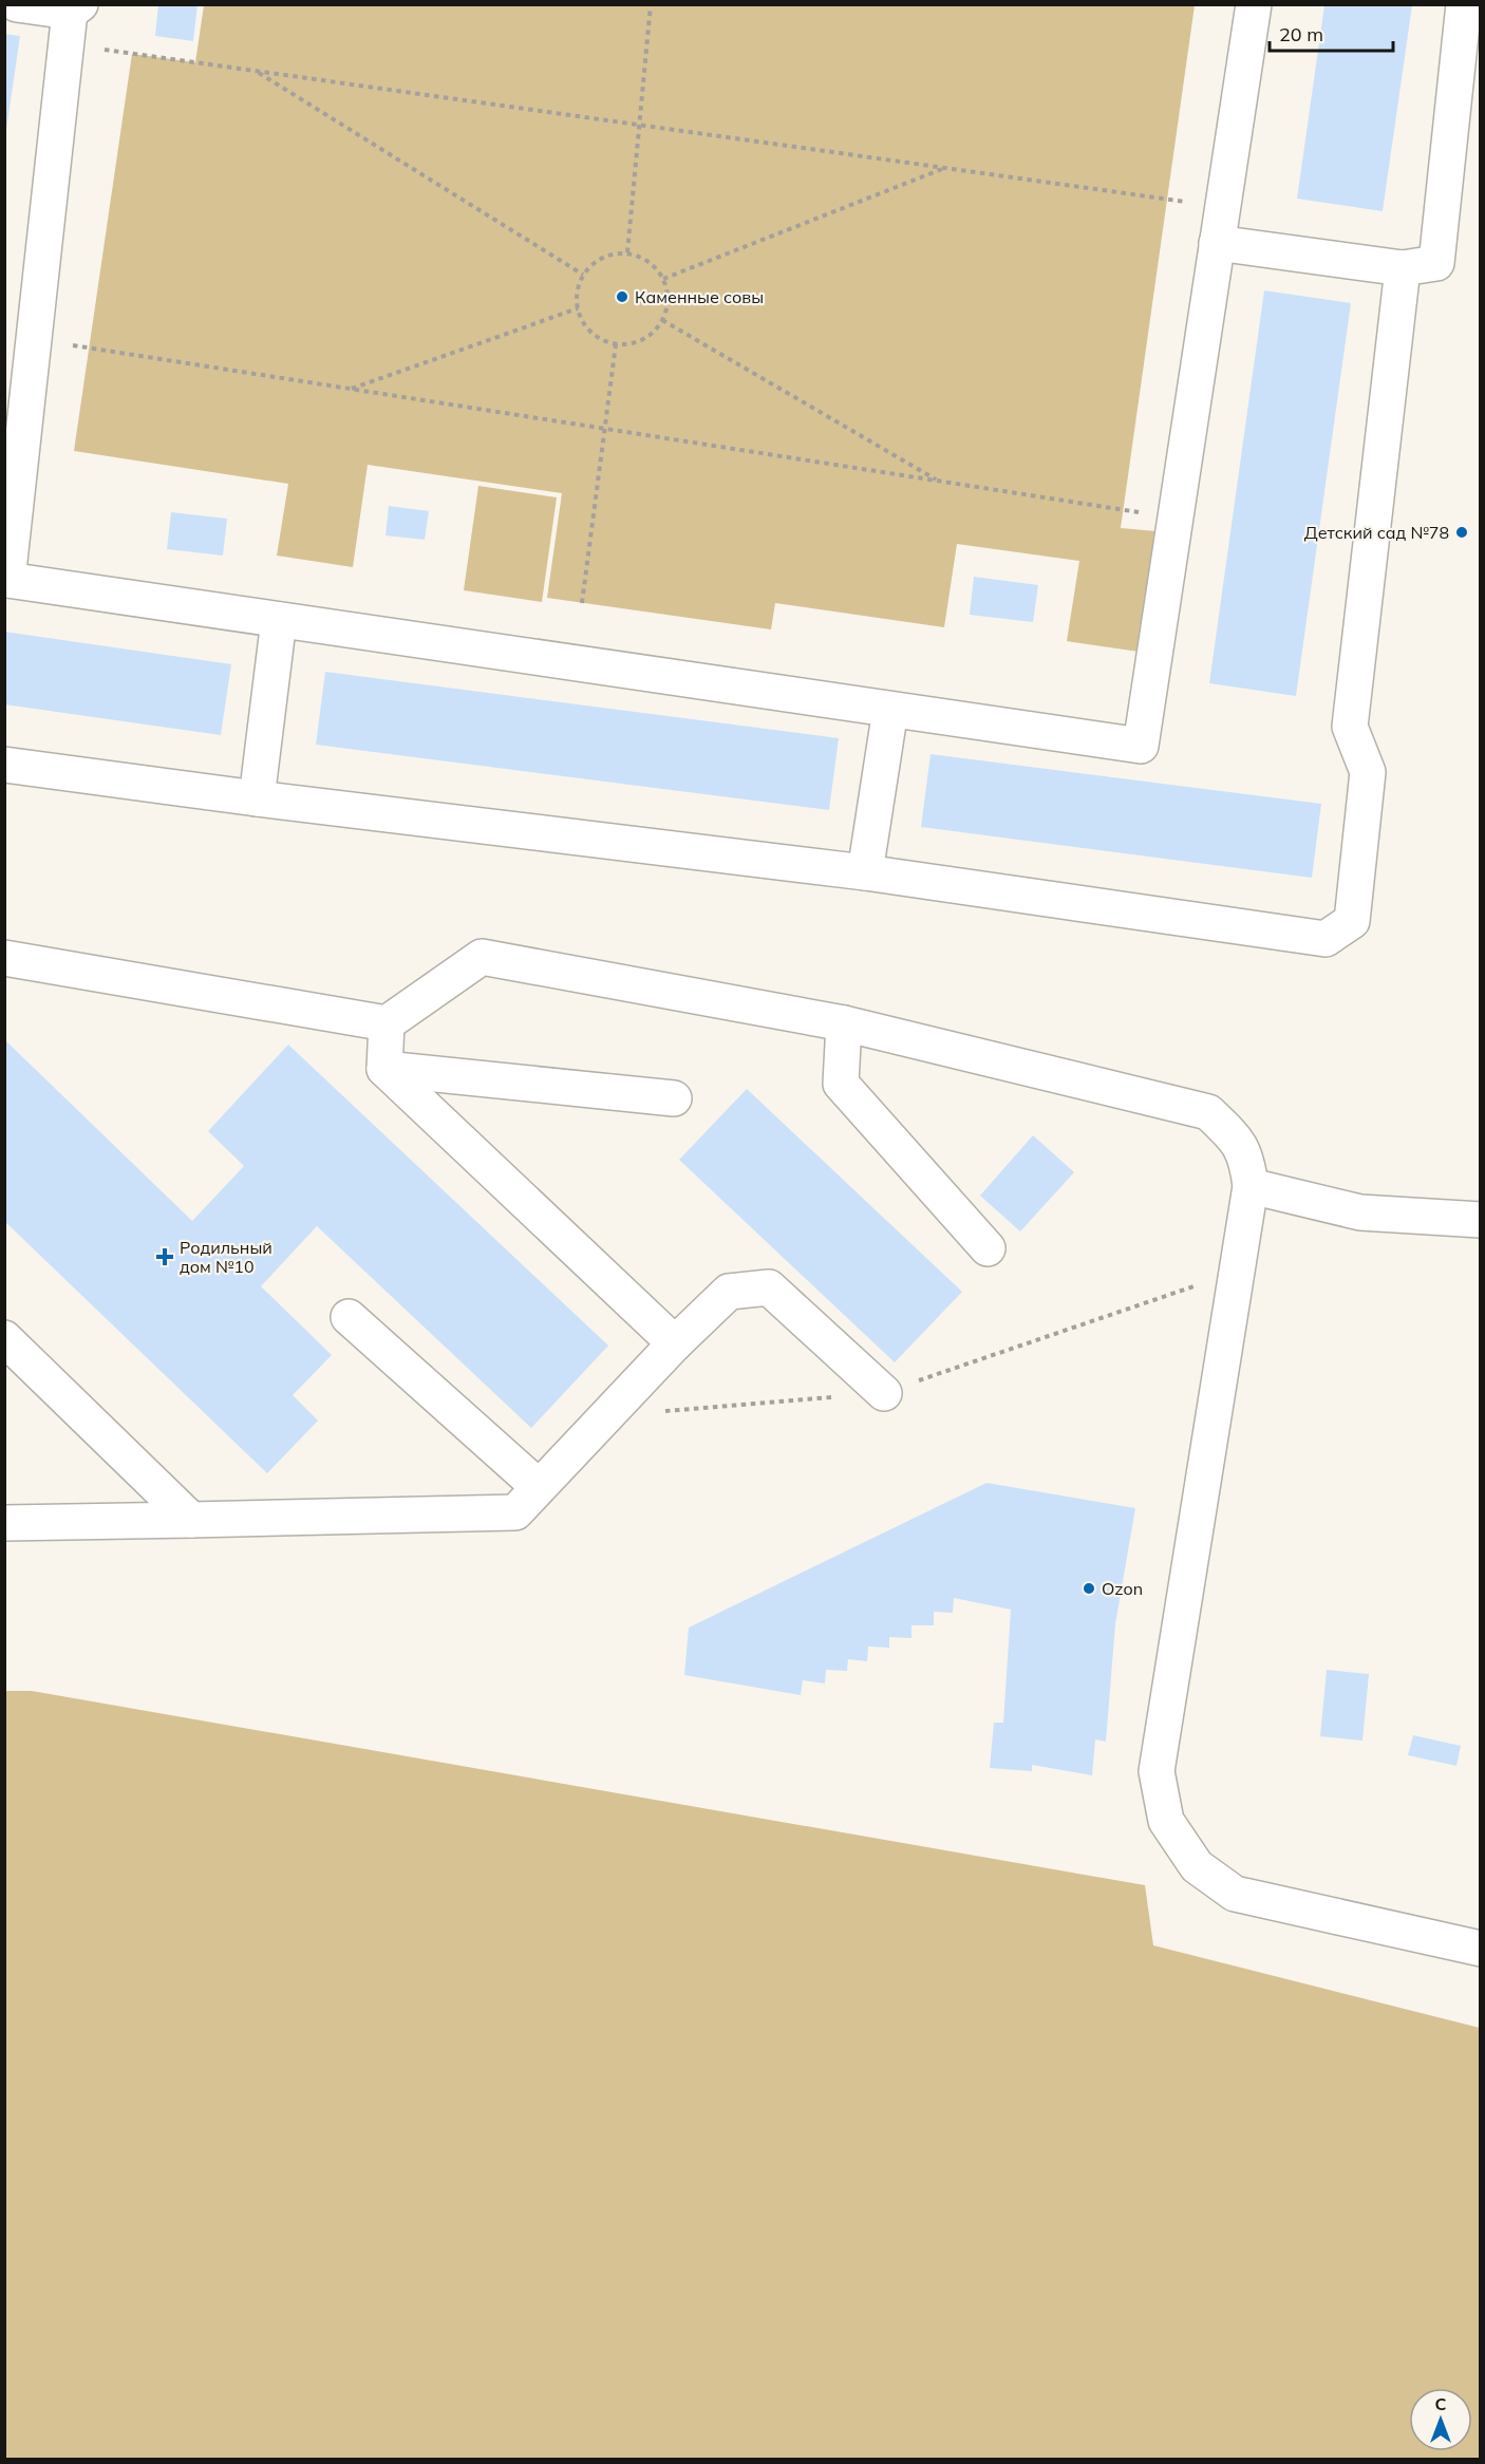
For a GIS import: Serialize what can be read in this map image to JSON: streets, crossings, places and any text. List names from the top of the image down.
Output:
{
  "places": {
    "other": ["Каменные совы", "Детский сад №78", "Ozon"],
    "health": ["Родильный дом №10"]
  },
  "scale_bar": "20 m",
  "north": "top"
}
